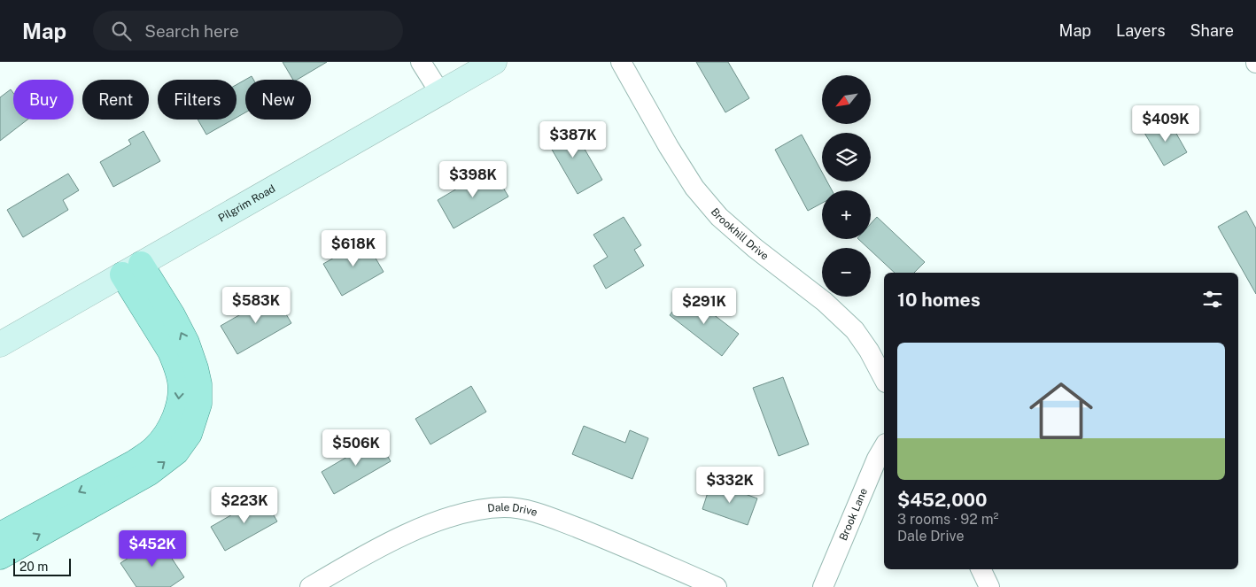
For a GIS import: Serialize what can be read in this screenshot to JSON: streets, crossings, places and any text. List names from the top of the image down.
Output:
{
  "streets": {
    "main road": ["Pilgrim Road"],
    "street": ["Brookhill Drive", "Dale Drive", "Brook Lane"]
  },
  "scale_bar": "20 m",
  "north": "bottom left",
  "page": {
    "header": "Map",
    "search": "Search here",
    "nav": ["Map", "Layers", "Share"],
    "map_buttons": ["+", "−"],
    "chip": [
      "Buy",
      "Rent",
      "Filters",
      "New"
    ],
    "price": [
      "$409K",
      "$387K",
      "$398K",
      "$618K",
      "$583K",
      "$291K",
      "$506K",
      "$332K",
      "$223K",
      "$452K"
    ],
    "heading": "10 homes",
    "list": [
      {
        "name": "$452,000",
        "note": "3 rooms · 92 m² · Dale Drive"
      }
    ],
    "scale": "20 m"
  }
}
